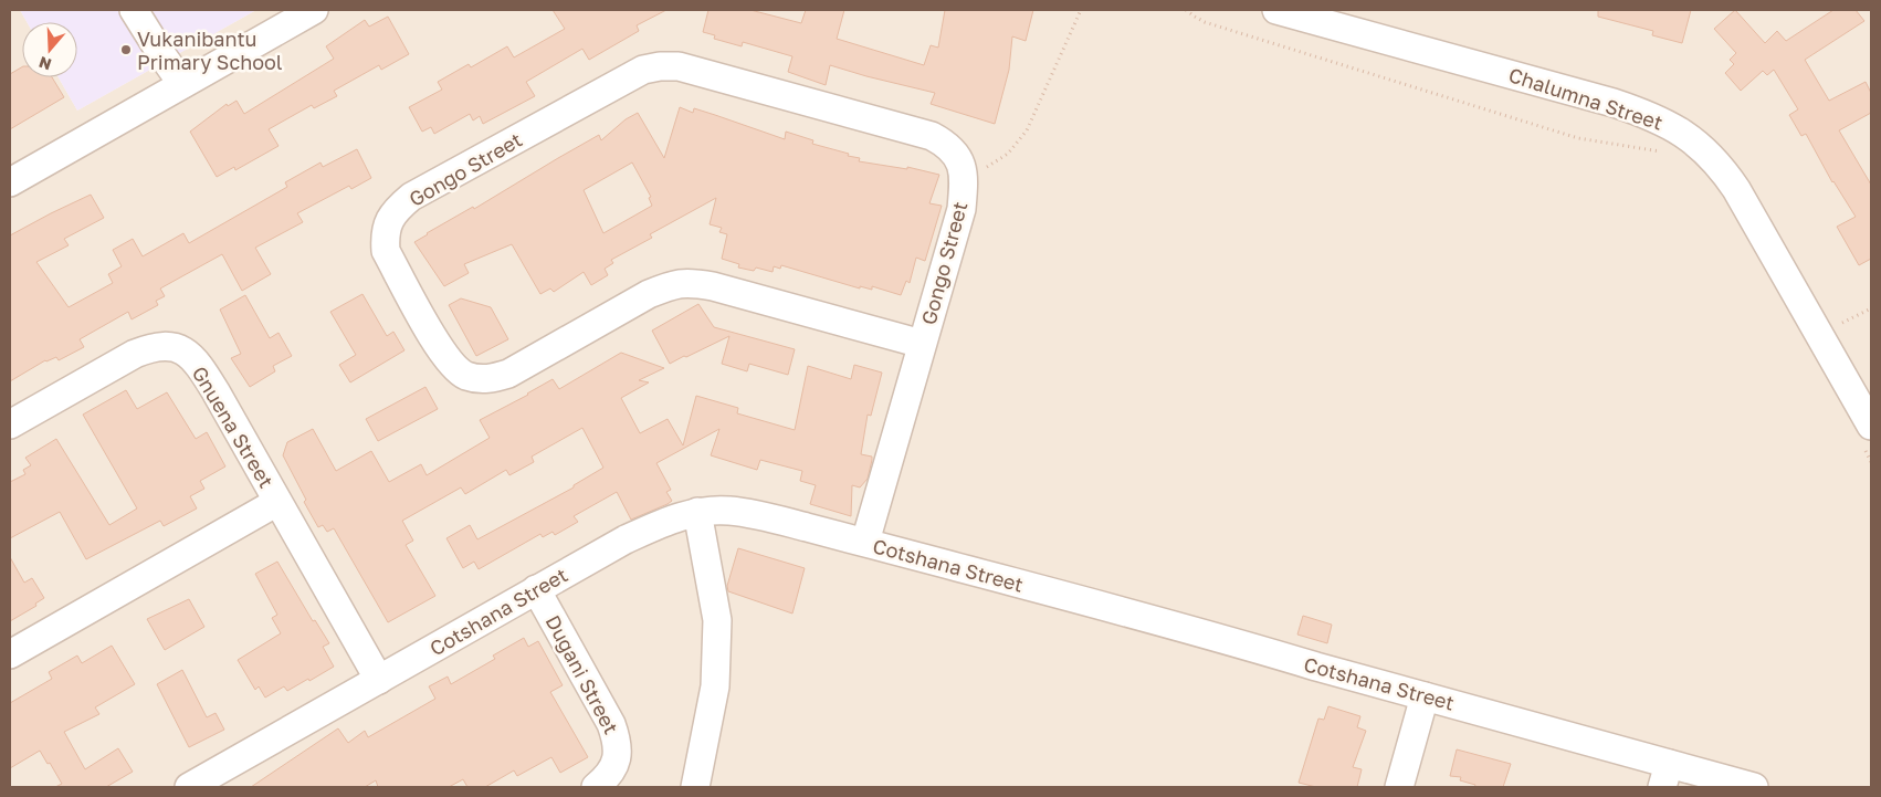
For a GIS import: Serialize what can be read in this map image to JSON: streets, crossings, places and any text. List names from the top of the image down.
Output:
{
  "streets": {
    "street": [
      "Chalumna Street",
      "Gongo Street",
      "Gnuena Street",
      "Cotshana Street",
      "Dugani Street"
    ]
  },
  "crossings": [
    ["Gongo Street", "Cotshana Street"],
    ["Gnuena Street", "Cotshana Street"],
    ["Cotshana Street", "Dugani Street"]
  ],
  "places": ["Vukanibantu Primary School"],
  "north": "bottom"
}
